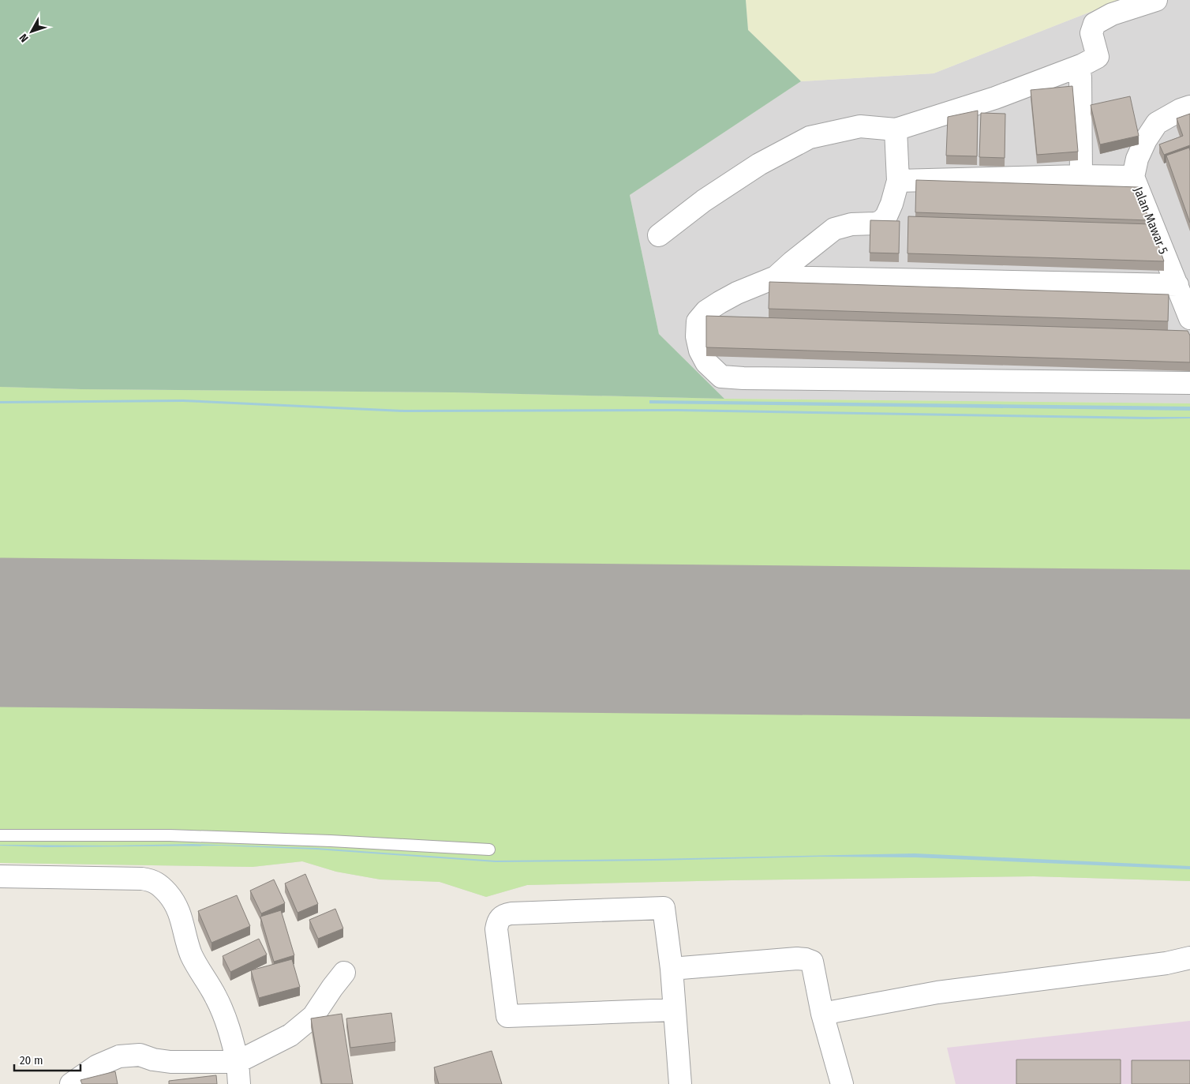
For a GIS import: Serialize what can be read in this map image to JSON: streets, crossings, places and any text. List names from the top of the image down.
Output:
{
  "streets": {
    "street": ["Jalan Mawar 5"]
  },
  "scale_bar": "20 m",
  "north": "bottom left"
}
